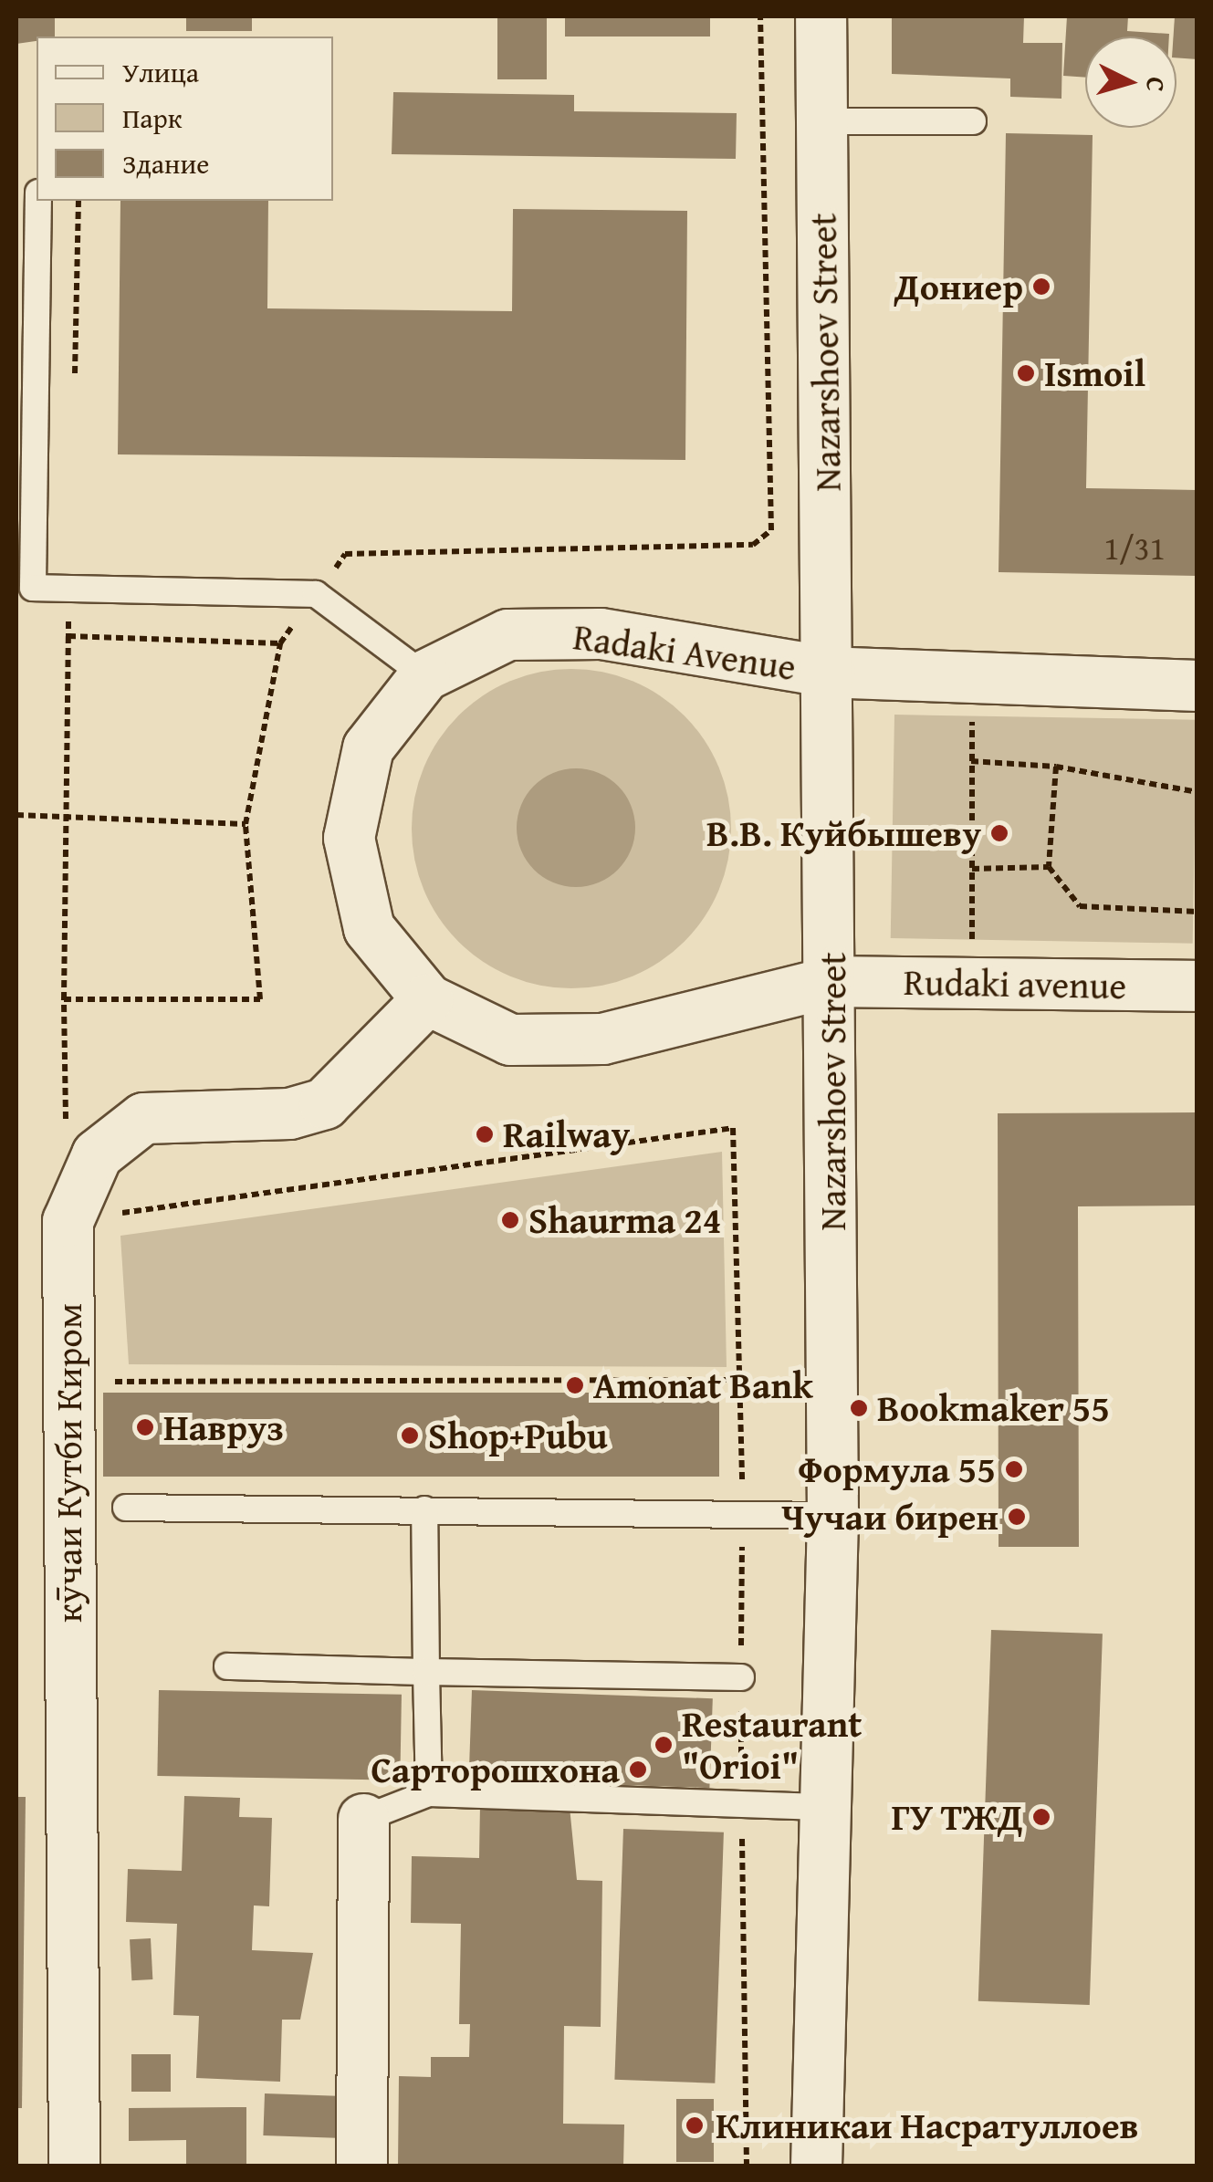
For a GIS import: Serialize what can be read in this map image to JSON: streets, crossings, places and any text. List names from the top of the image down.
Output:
{
  "streets": {
    "street": [
      "Nazarshoev Street",
      "Radaki Avenue",
      "Rudaki avenue",
      "кӯчаи Кутби Киром"
    ]
  },
  "crossings": [
    ["Nazarshoev Street", "Radaki Avenue"],
    ["Nazarshoev Street", "Rudaki avenue"],
    ["Radaki Avenue", "Rudaki avenue"],
    ["Radaki Avenue", "кӯчаи Кутби Киром"]
  ],
  "places": [
    "Дониер",
    "Ismoil",
    "В.В. Куйбышеву",
    "Railway",
    "Shaurma 24",
    "Amonat Bank",
    "Bookmaker 55",
    "Навруз",
    "Shop+Pubu",
    "Формула 55",
    "Чучаи бирен",
    "Restaurant \"Orioi\"",
    "Сарторошхона",
    "ГУ ТЖД",
    "Клиникаи Насратуллоев"
  ],
  "house_numbers": ["1/31"],
  "legend": ["Улица", "Парк", "Здание"],
  "north": "right"
}
